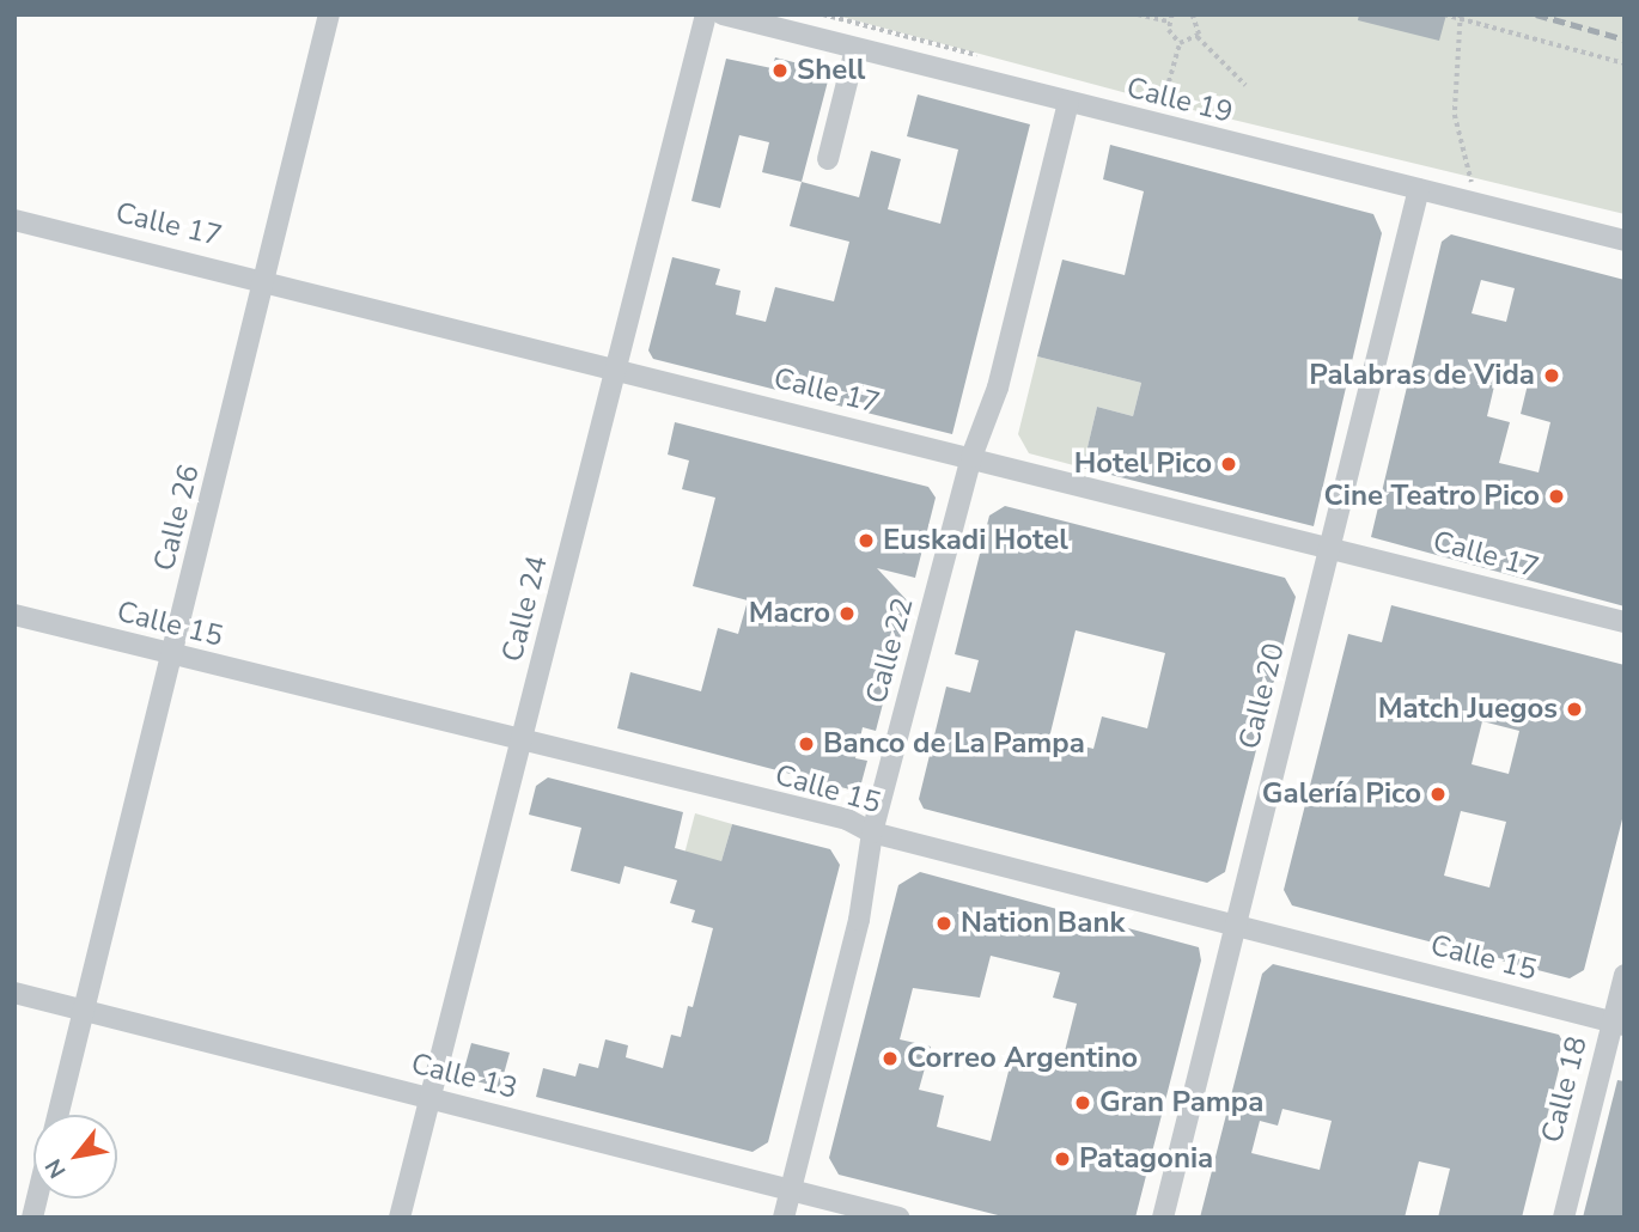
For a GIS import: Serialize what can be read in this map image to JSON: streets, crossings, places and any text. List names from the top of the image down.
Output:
{
  "streets": {
    "street": [
      "Calle 19",
      "Calle 17",
      "Calle 26",
      "Calle 24",
      "Calle 15",
      "Calle 22",
      "Calle 20",
      "Calle 13",
      "Calle 18"
    ]
  },
  "crossings": [
    ["Calle 19", "Calle 22"],
    ["Calle 19", "Calle 20"],
    ["Calle 17", "Calle 26"],
    ["Calle 17", "Calle 24"],
    ["Calle 17", "Calle 22"],
    ["Calle 17", "Calle 20"],
    ["Calle 26", "Calle 15"],
    ["Calle 26", "Calle 13"],
    ["Calle 24", "Calle 15"],
    ["Calle 24", "Calle 13"],
    ["Calle 15", "Calle 22"],
    ["Calle 15", "Calle 20"],
    ["Calle 15", "Calle 18"],
    ["Calle 22", "Calle 13"]
  ],
  "places": [
    "Shell",
    "Palabras de Vida",
    "Hotel Pico",
    "Cine Teatro Pico",
    "Euskadi Hotel",
    "Macro",
    "Match Juegos",
    "Banco de La Pampa",
    "Galería Pico",
    "Nation Bank",
    "Correo Argentino",
    "Gran Pampa",
    "Patagonia"
  ],
  "north": "bottom left"
}
